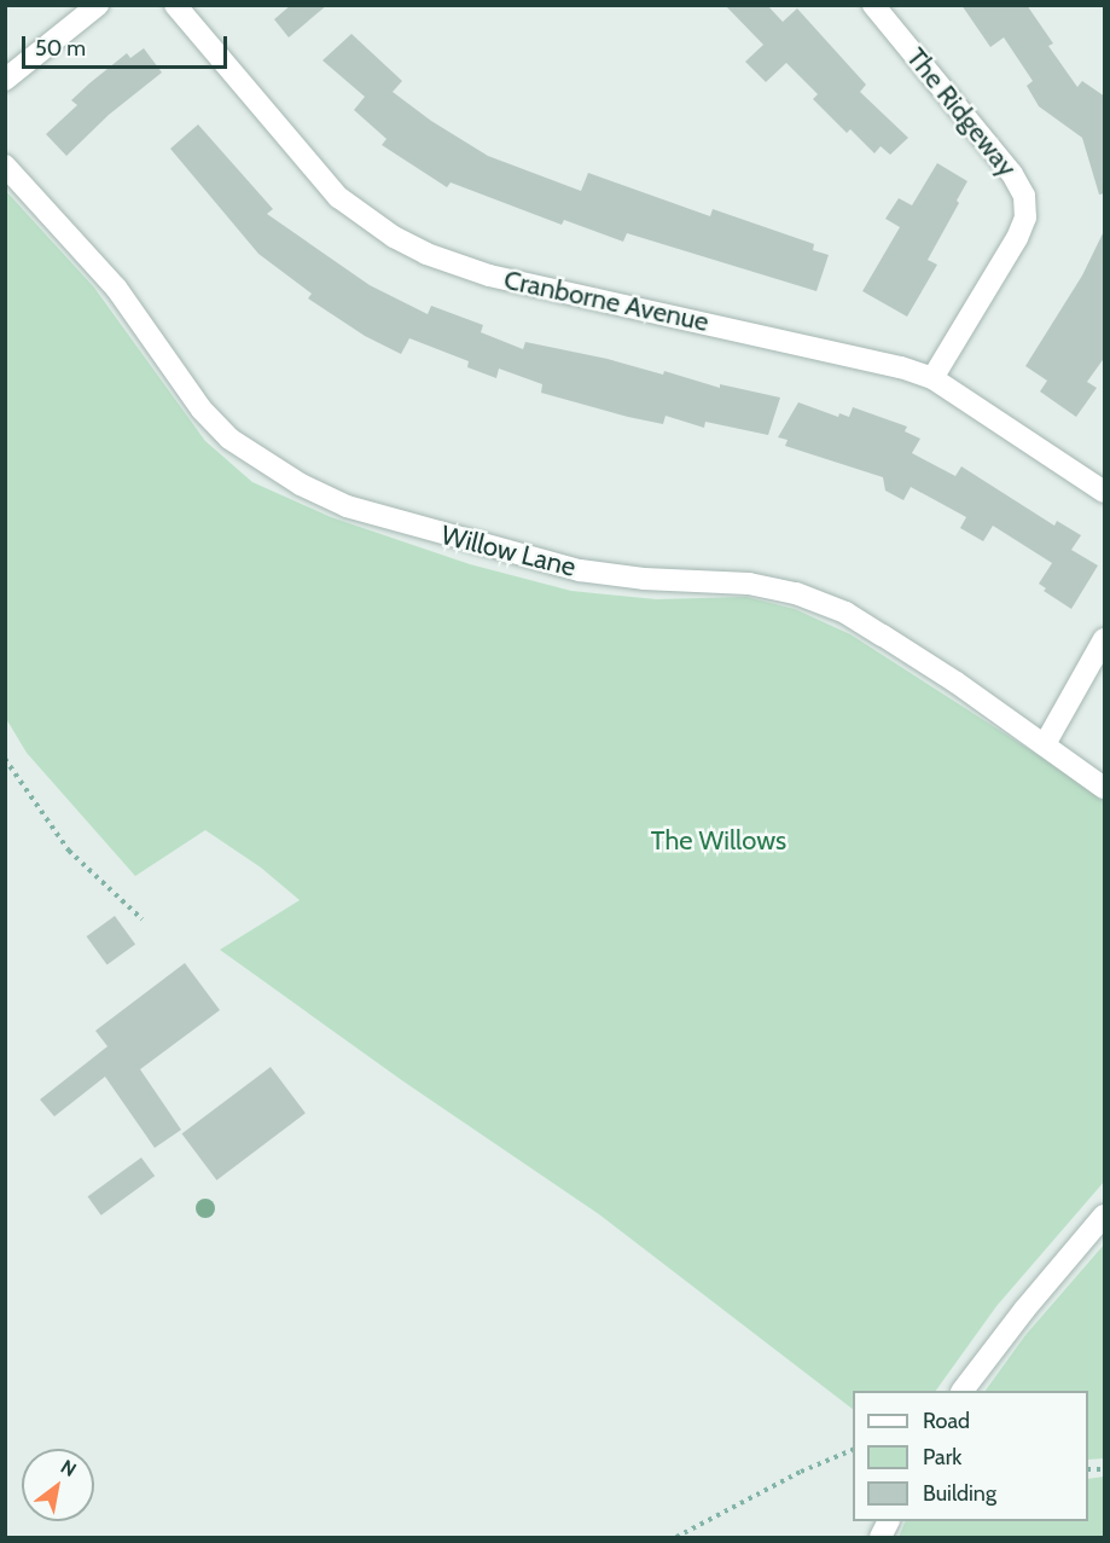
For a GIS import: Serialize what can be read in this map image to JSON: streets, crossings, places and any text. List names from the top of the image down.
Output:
{
  "streets": {
    "street": ["The Ridgeway", "Cranborne Avenue", "Willow Lane"]
  },
  "crossings": [
    ["The Ridgeway", "Cranborne Avenue"]
  ],
  "parks": ["The Willows"],
  "legend": ["Road", "Park", "Building"],
  "scale_bar": "50 m",
  "north": "top right"
}
